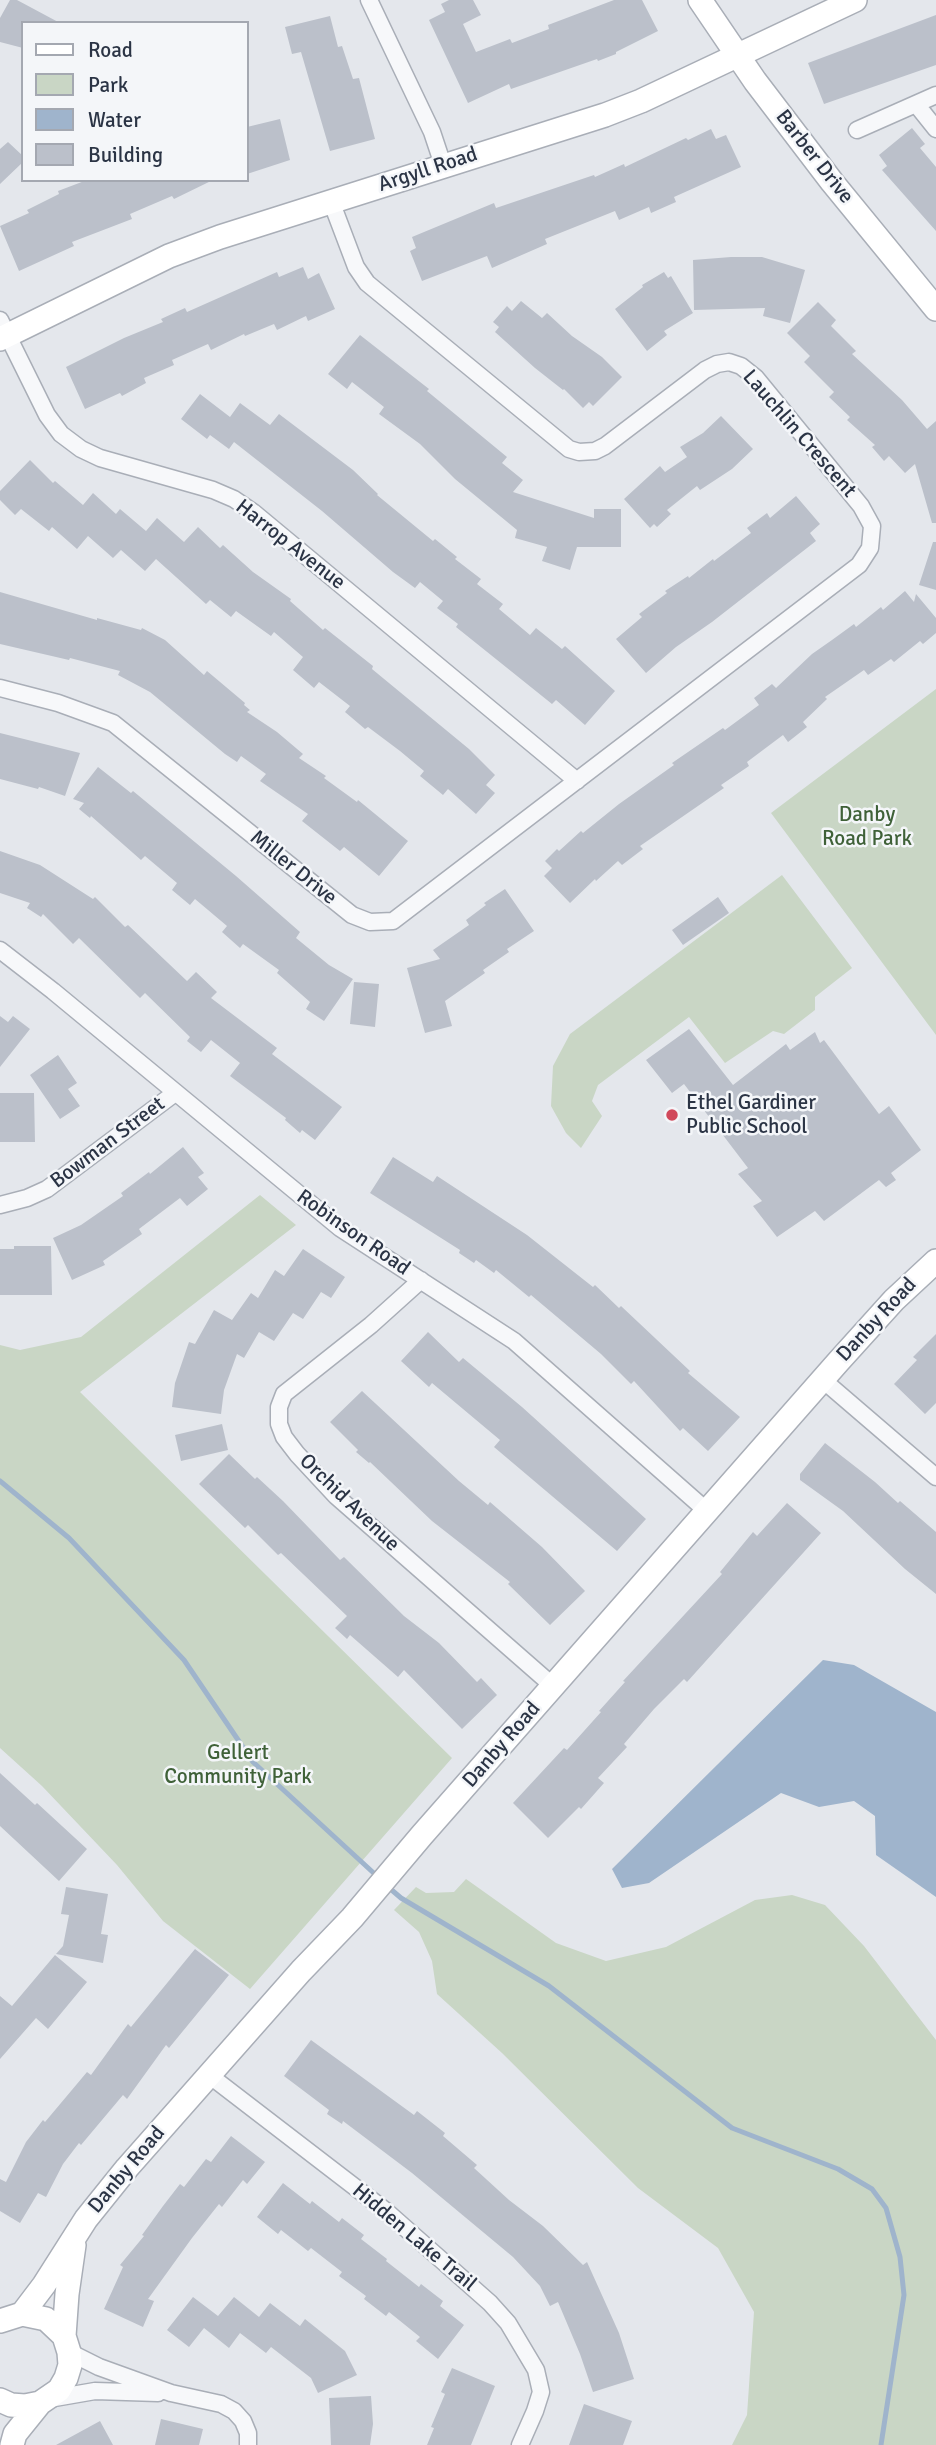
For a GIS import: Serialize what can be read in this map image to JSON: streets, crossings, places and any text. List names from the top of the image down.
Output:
{
  "streets": {
    "street": [
      "Barber Drive",
      "Argyll Road",
      "Lauchlin Crescent",
      "Harrop Avenue",
      "Miller Drive",
      "Bowman Street",
      "Robinson Road",
      "Danby Road",
      "Orchid Avenue",
      "Hidden Lake Trail"
    ]
  },
  "crossings": [
    ["Barber Drive", "Argyll Road"],
    ["Argyll Road", "Lauchlin Crescent"],
    ["Argyll Road", "Harrop Avenue"],
    ["Lauchlin Crescent", "Harrop Avenue"],
    ["Lauchlin Crescent", "Miller Drive"],
    ["Harrop Avenue", "Miller Drive"],
    ["Bowman Street", "Robinson Road"],
    ["Robinson Road", "Danby Road"],
    ["Robinson Road", "Orchid Avenue"],
    ["Danby Road", "Orchid Avenue"],
    ["Danby Road", "Hidden Lake Trail"]
  ],
  "parks": ["Danby Road Park", "Gellert Community Park"],
  "places": ["Ethel Gardiner Public School"],
  "legend": [
    "Road",
    "Park",
    "Water",
    "Building"
  ]
}
